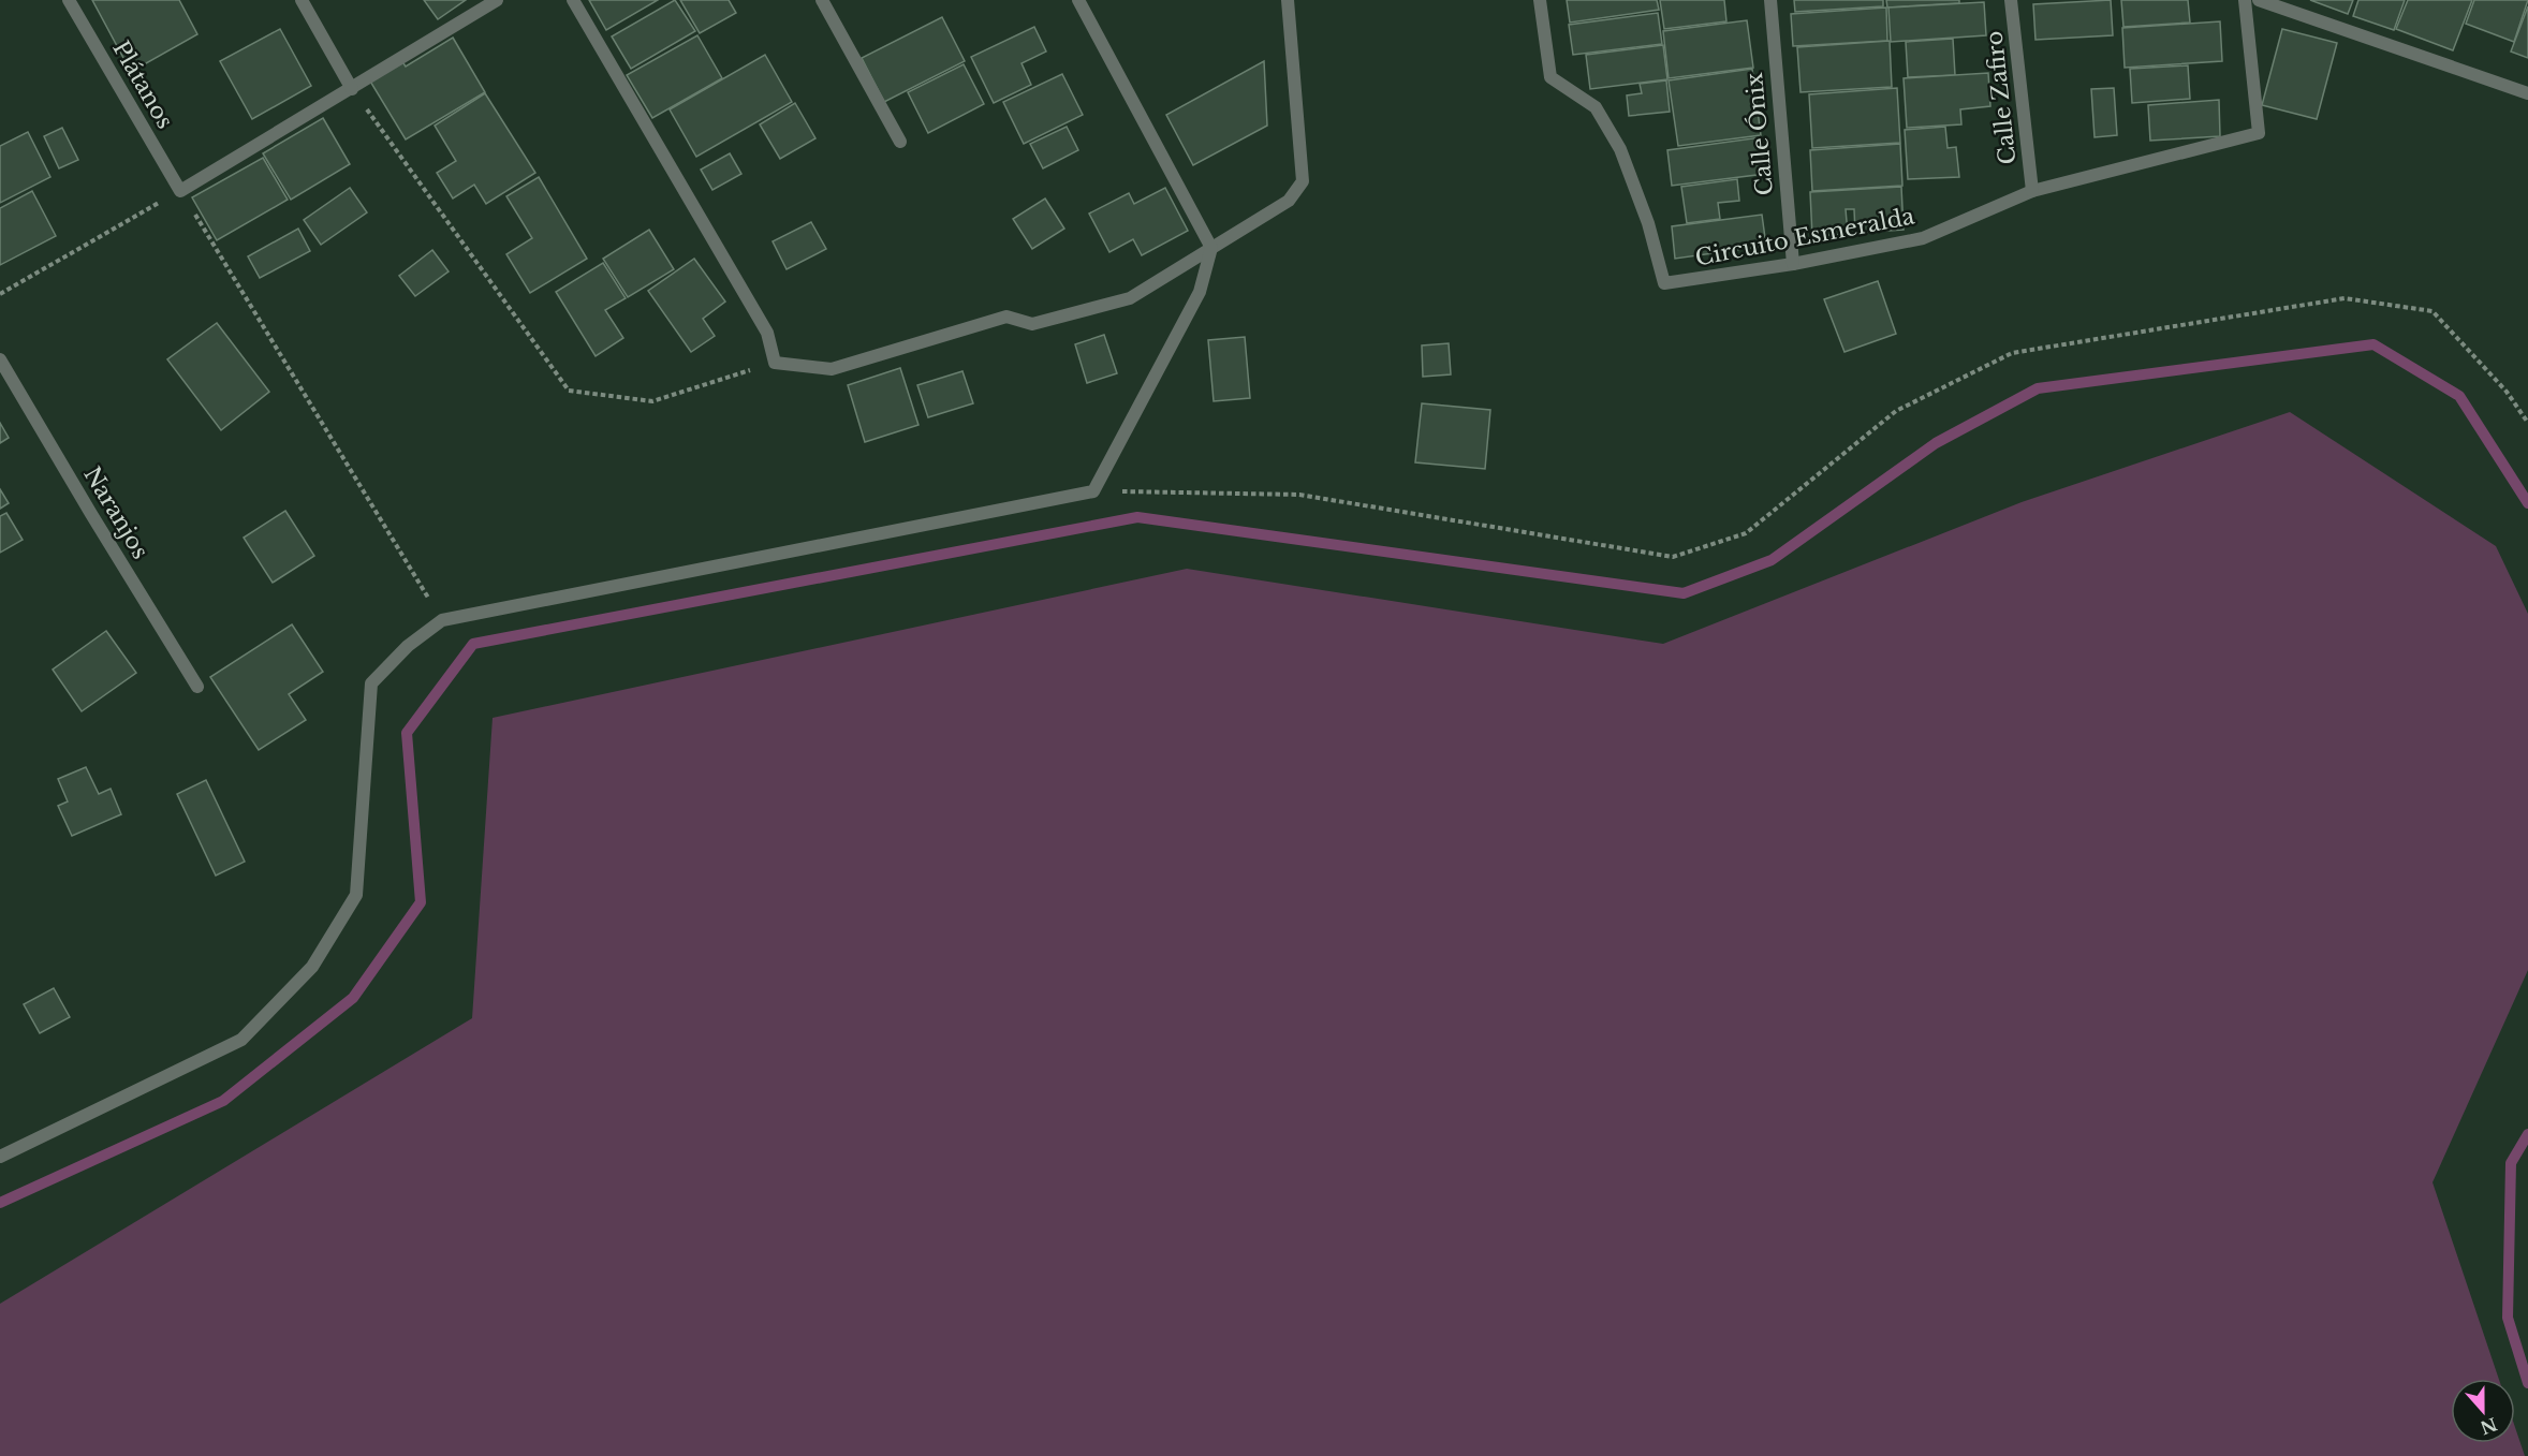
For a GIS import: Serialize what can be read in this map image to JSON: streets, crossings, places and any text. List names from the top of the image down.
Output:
{
  "streets": {
    "street": [
      "Plátanos",
      "Calle Zafiro",
      "Calle Ónix",
      "Circuito Esmeralda",
      "Naranjos"
    ]
  },
  "crossings": [
    ["Calle Zafiro", "Circuito Esmeralda"],
    ["Calle Ónix", "Circuito Esmeralda"]
  ],
  "north": "bottom"
}
